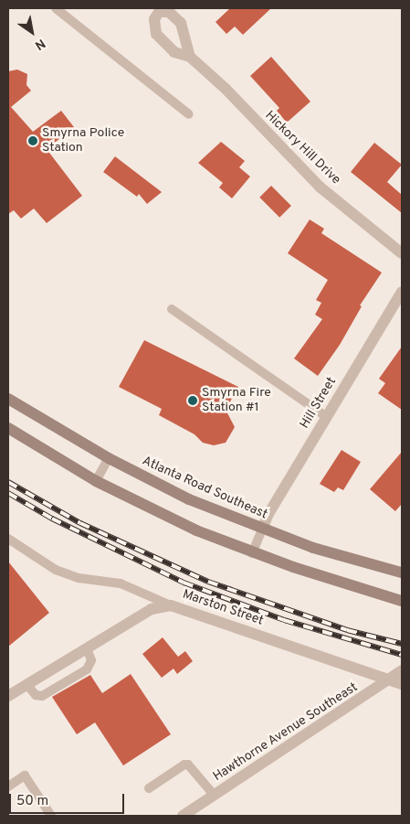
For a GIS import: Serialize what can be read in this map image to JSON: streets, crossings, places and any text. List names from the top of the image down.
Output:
{
  "streets": {
    "main road": ["Atlanta Road Southeast"],
    "street": [
      "Hickory Hill Drive",
      "Hill Street",
      "Marston Street",
      "Hawthorne Avenue Southeast"
    ]
  },
  "crossings": [
    ["Hill Street", "Atlanta Road Southeast"],
    ["Marston Street", "Hawthorne Avenue Southeast"]
  ],
  "places": ["Smyrna Police Station", "Smyrna Fire Station #1"],
  "scale_bar": "50 m",
  "north": "bottom right"
}
